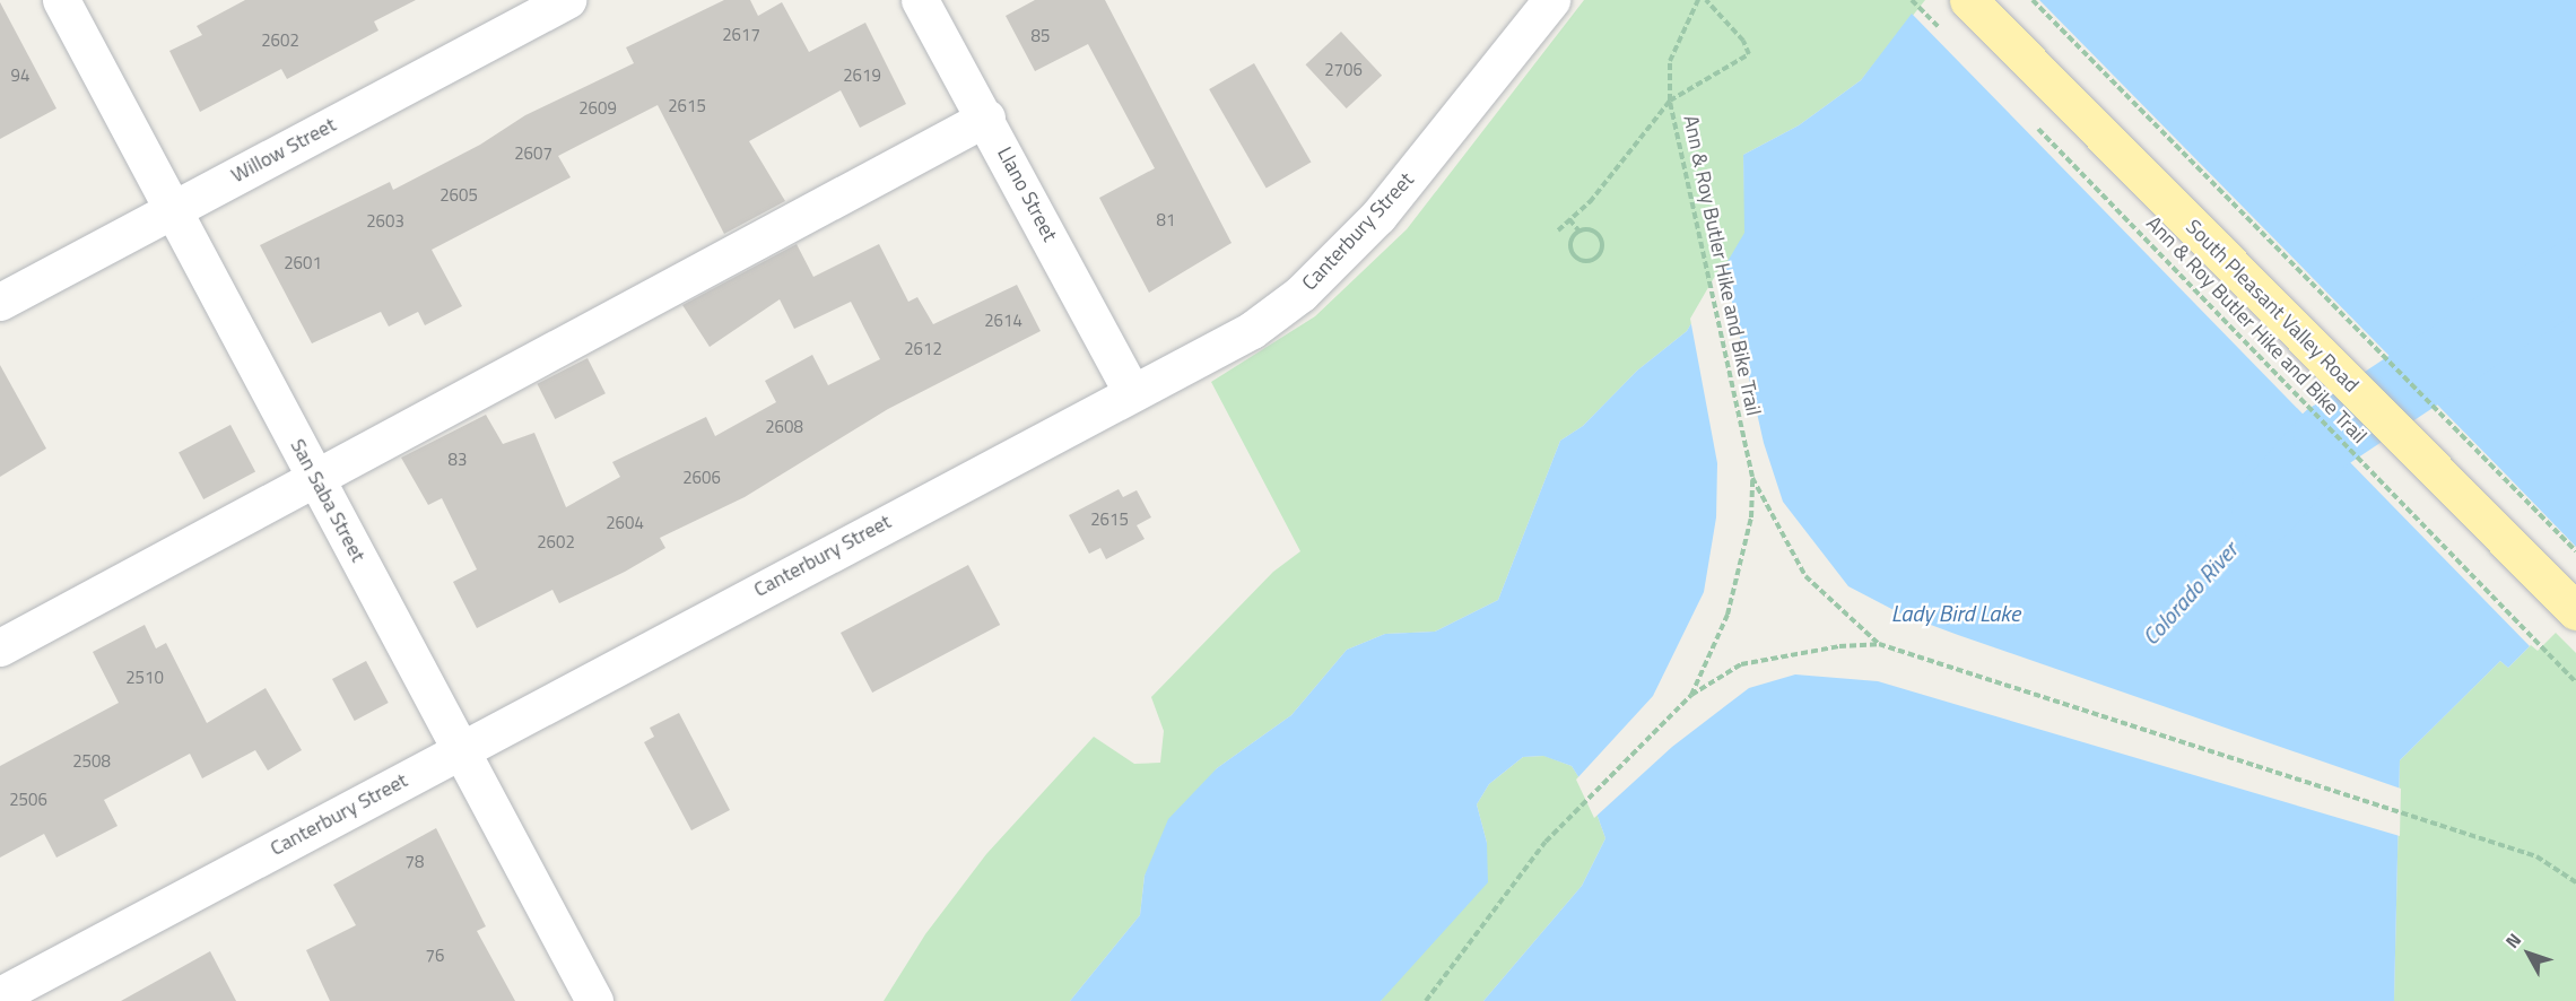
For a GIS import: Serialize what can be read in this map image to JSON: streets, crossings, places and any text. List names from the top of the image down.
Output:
{
  "streets": {
    "main road": ["South Pleasant Valley Road"],
    "street": [
      "Willow Street",
      "Llano Street",
      "Canterbury Street",
      "San Saba Street"
    ],
    "path": ["Ann & Roy Butler Hike and Bike Trail"]
  },
  "crossings": [
    ["Willow Street", "San Saba Street"],
    ["Llano Street", "Canterbury Street"],
    ["Canterbury Street", "San Saba Street"]
  ],
  "water": ["Colorado River", "Lady Bird Lake"],
  "house_numbers": [
    "2617",
    "85",
    "2602",
    "2706",
    "94",
    "2619",
    "2615",
    "2609",
    "2607",
    "2605",
    "81",
    "2603",
    "2601",
    "2614",
    "2612",
    "2608",
    "83",
    "2606",
    "2615",
    "2604",
    "2602",
    "2510",
    "2508",
    "2506",
    "78",
    "76"
  ],
  "north": "top left"
}
